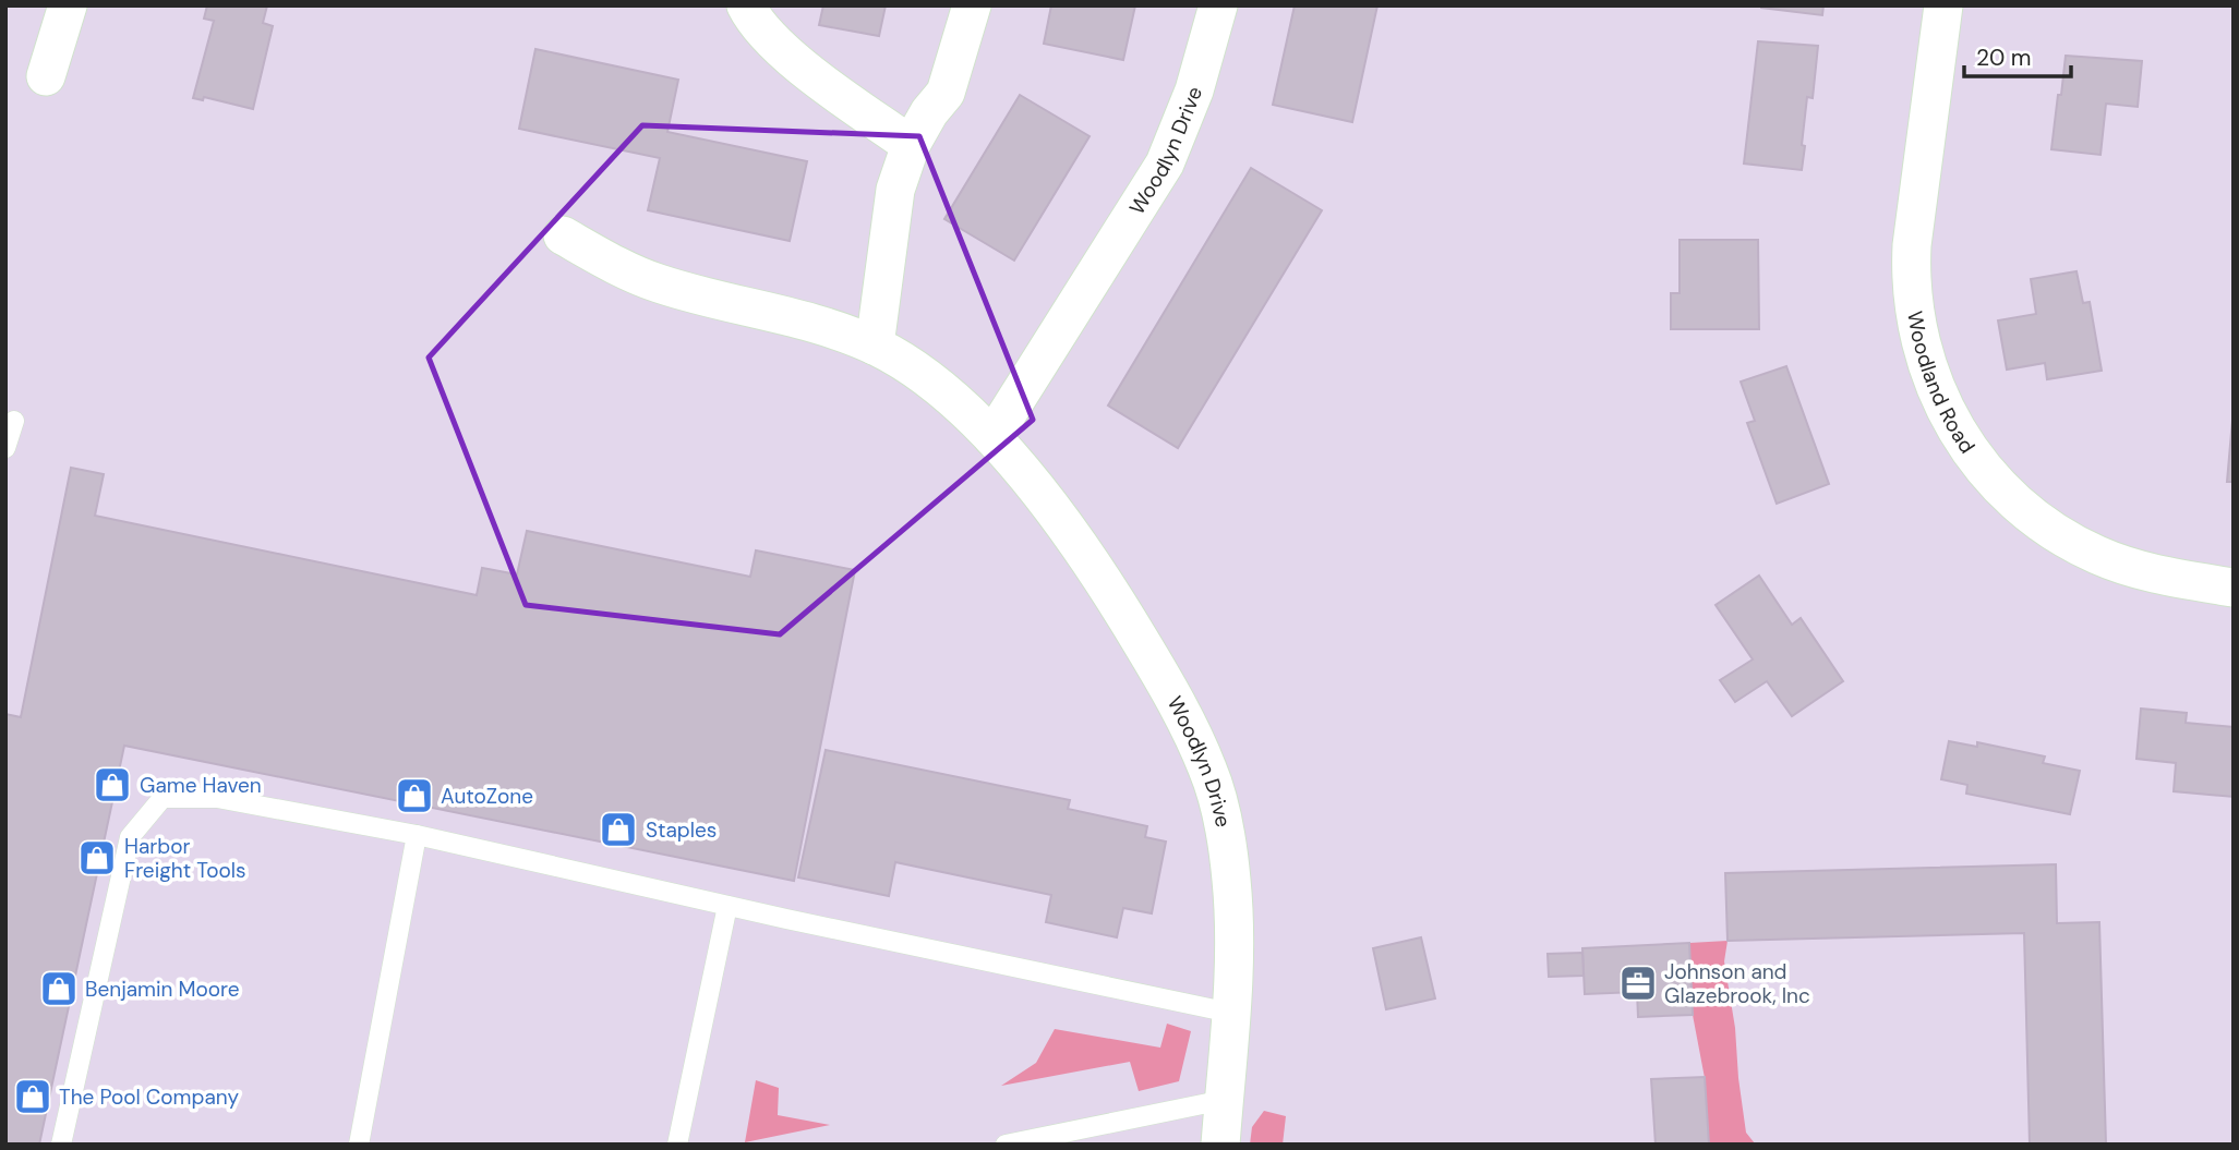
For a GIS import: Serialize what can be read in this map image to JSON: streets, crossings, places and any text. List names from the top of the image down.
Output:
{
  "streets": {
    "street": ["Woodlyn Drive", "Woodland Road"]
  },
  "places": {
    "shop": [
      "Game Haven",
      "AutoZone",
      "Staples",
      "Harbor Freight Tools",
      "Benjamin Moore",
      "The Pool Company"
    ],
    "office": ["Johnson and Glazebrook, Inc"]
  },
  "scale_bar": "20 m"
}
